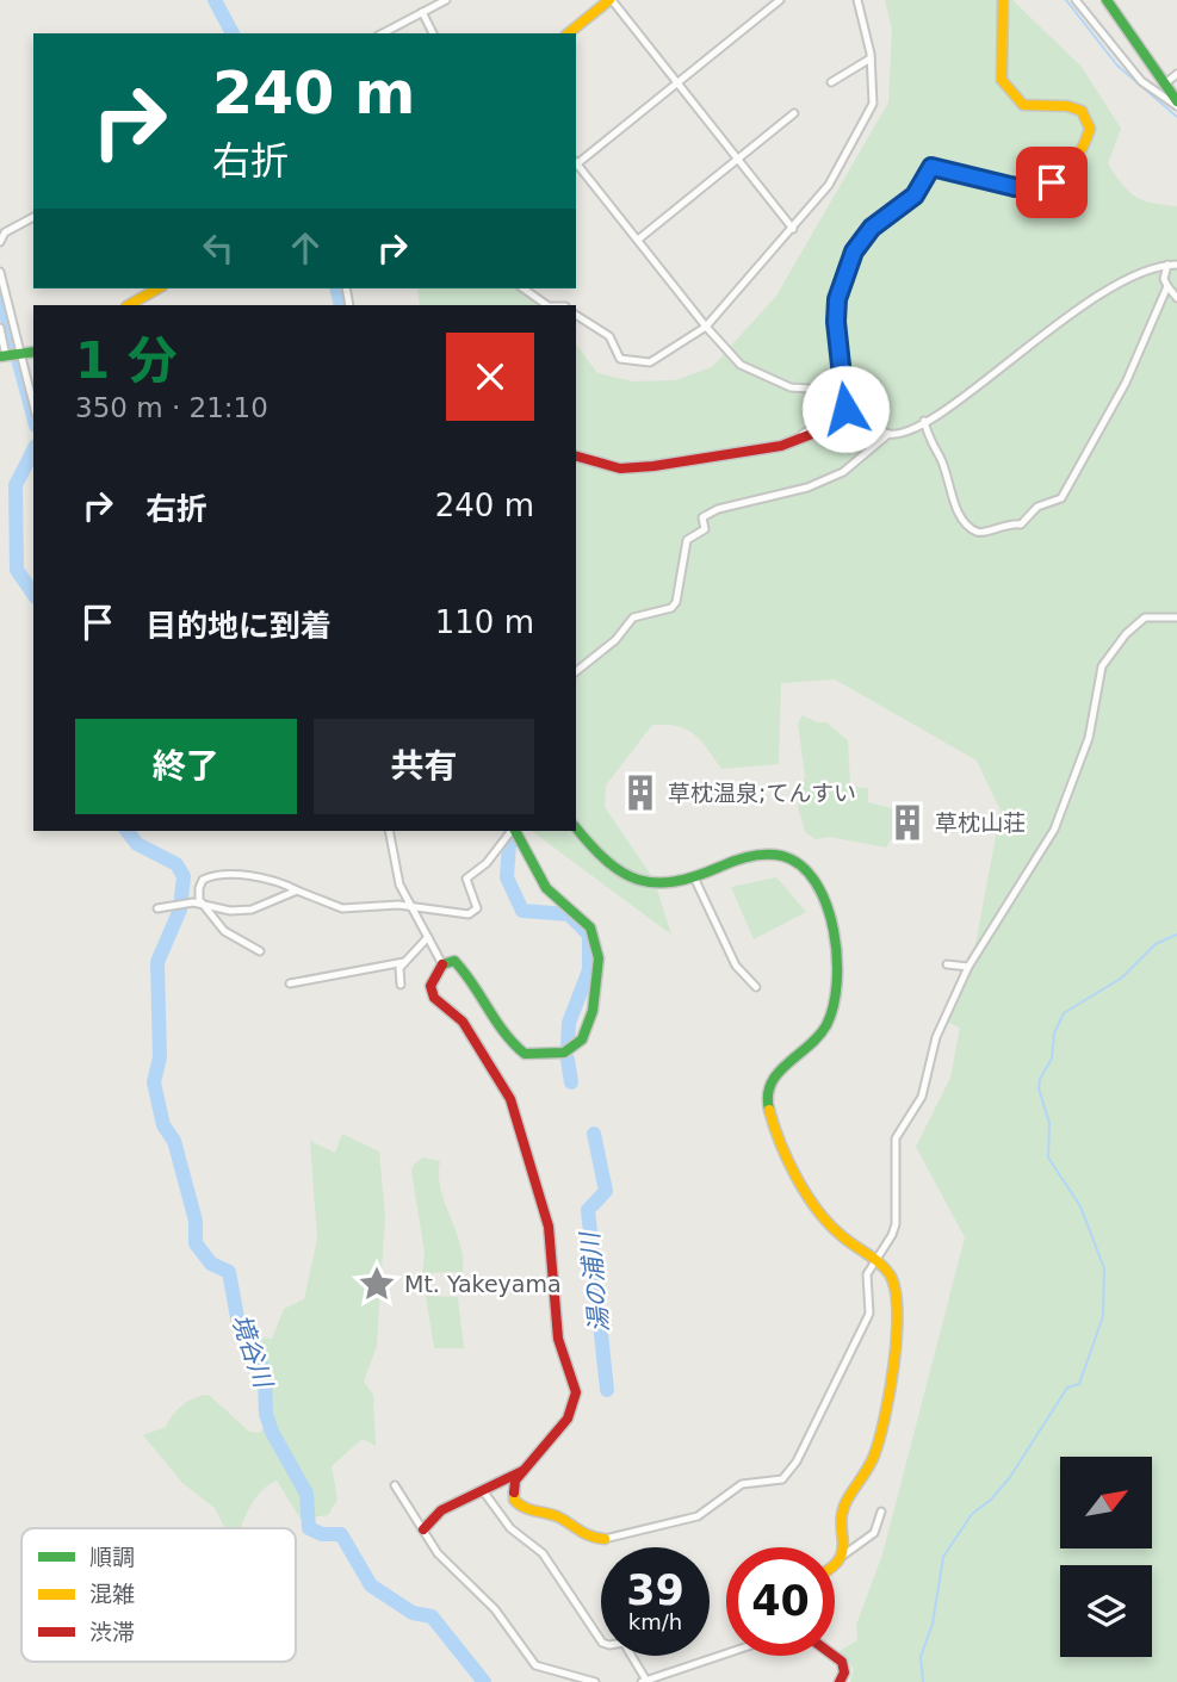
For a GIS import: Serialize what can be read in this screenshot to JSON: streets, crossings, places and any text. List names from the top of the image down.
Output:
{
  "water": ["湯の浦川", "境谷川"],
  "places": {
    "building": ["草枕温泉;てんすい", "草枕山荘"],
    "place": ["Mt. Yakeyama"]
  },
  "legend": ["順調", "混雑", "渋滞"],
  "north": "top right",
  "page": {
    "turn": ["240 m", "右折"],
    "heading": ["1 分", "350 m · 21:10"],
    "list": [
      {
        "name": "右折",
        "value": "240 m"
      },
      {
        "name": "目的地に到着",
        "value": "110 m"
      }
    ],
    "buttons": ["終了", "共有"],
    "speed": "39 km/h",
    "limit": "40"
  }
}
